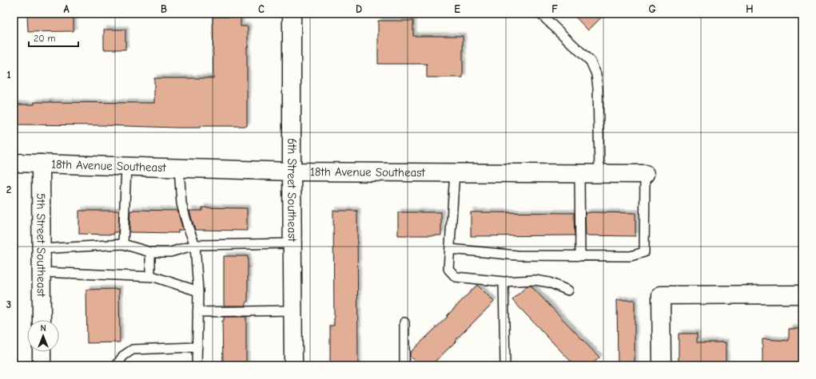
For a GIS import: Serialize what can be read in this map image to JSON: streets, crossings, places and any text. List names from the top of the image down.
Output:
{
  "streets": {
    "street": ["18th Avenue Southeast", "6th Street Southeast", "5th Street Southeast"]
  },
  "crossings": [
    ["18th Avenue Southeast", "6th Street Southeast"],
    ["18th Avenue Southeast", "5th Street Southeast"]
  ],
  "scale_bar": "20 m",
  "north": "top",
  "grid": {
    "columns": [
      "A",
      "B",
      "C",
      "D",
      "E",
      "F",
      "G",
      "H"
    ],
    "rows": ["1", "2", "3"]
  }
}
